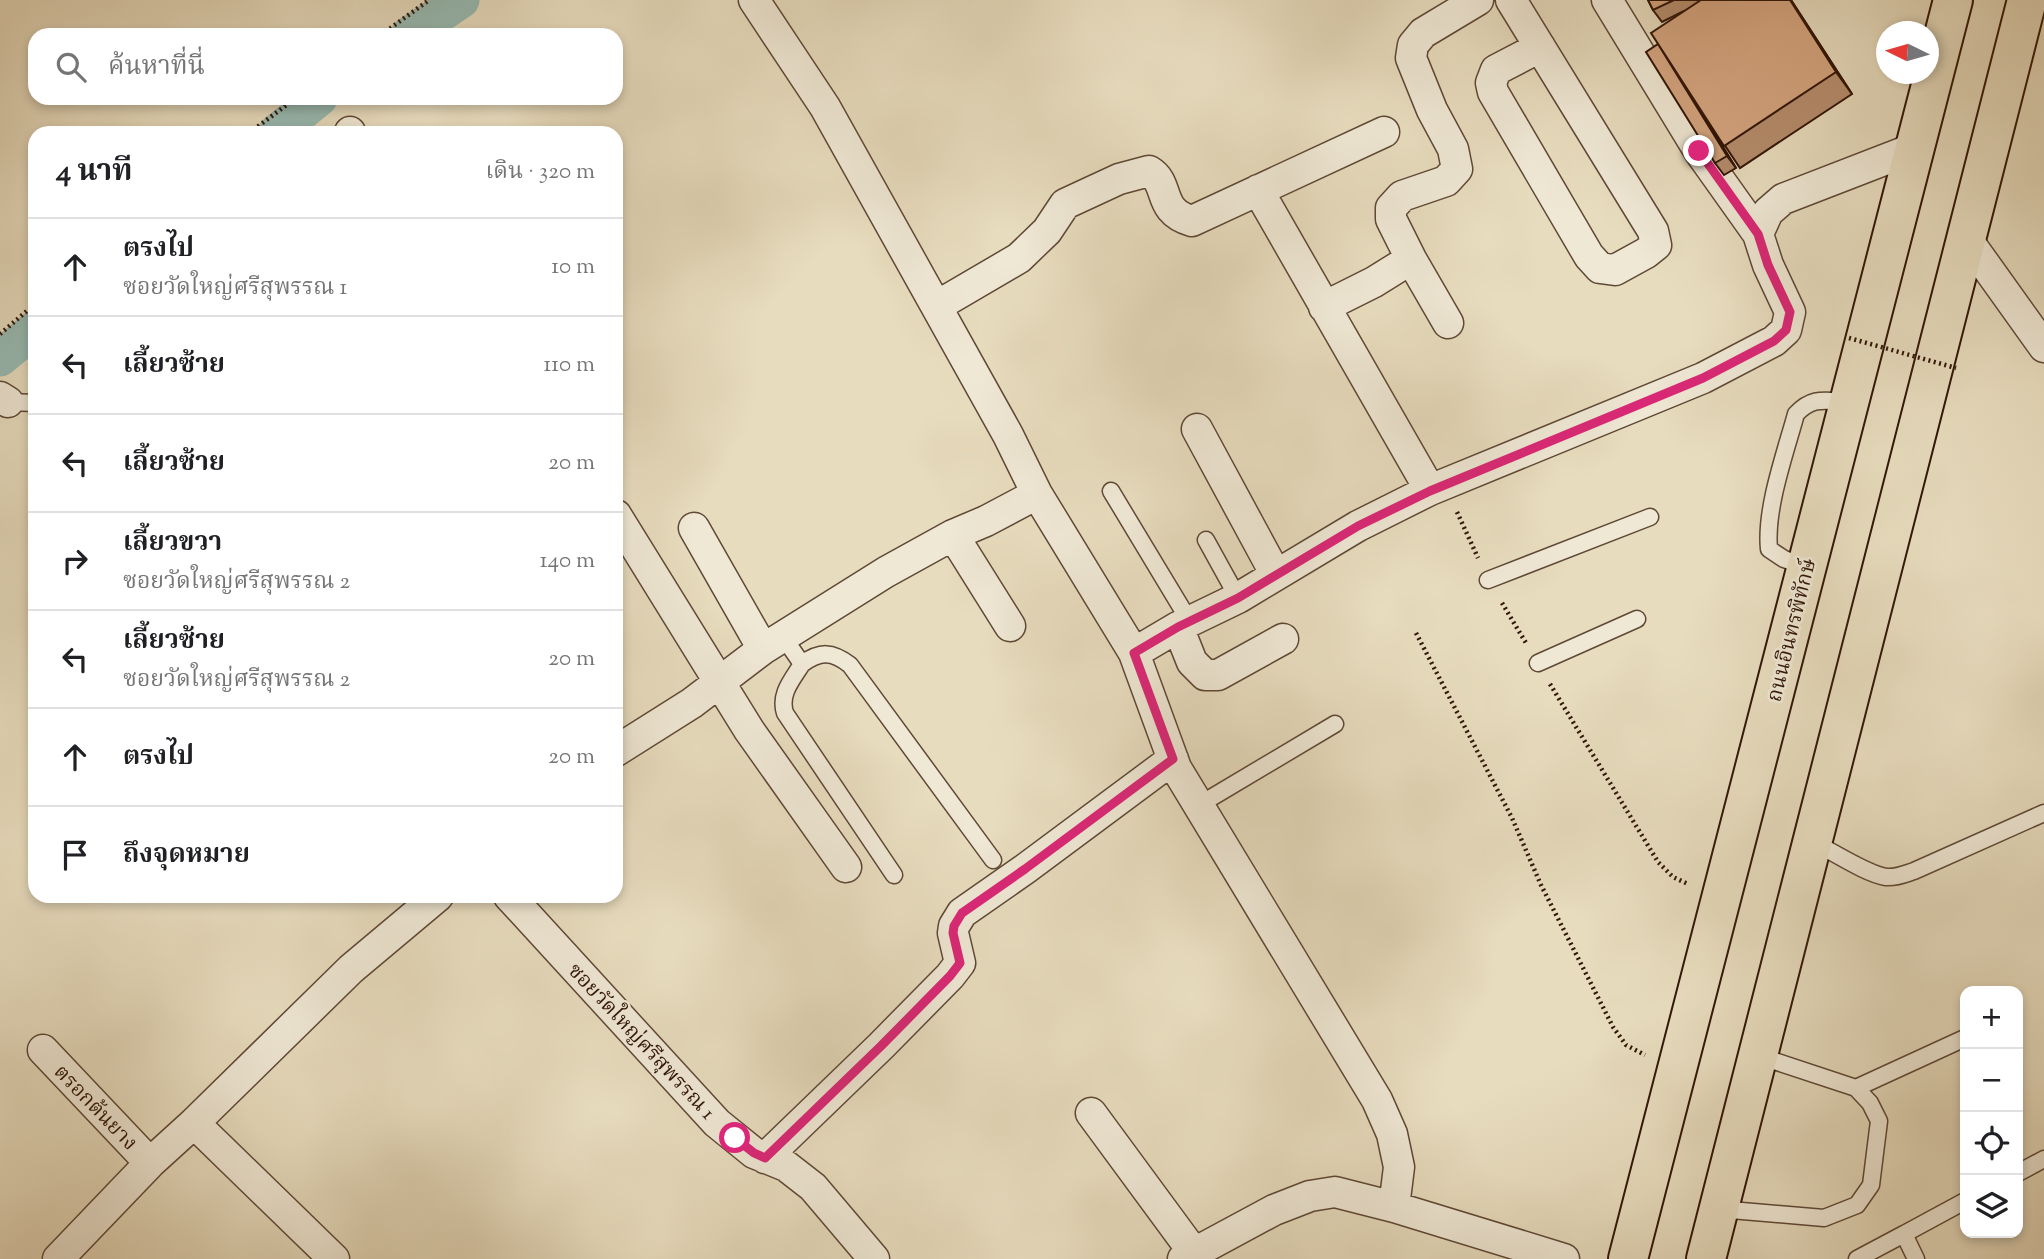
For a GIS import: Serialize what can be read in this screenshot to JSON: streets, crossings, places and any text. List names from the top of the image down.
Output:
{
  "streets": {
    "main road": ["ถนนอินทรพิทักษ์"],
    "street": ["ซอยวัดใหญ่ศรีสุพรรณ 1", "ตรอกต้นยาง"]
  },
  "north": "left",
  "page": {
    "search": "ค้นหาที่นี่",
    "heading": ["4 นาที", "เดิน · 320 m"],
    "list": [
      ["ตรงไป", "ซอยวัดใหญ่ศรีสุพรรณ 1", "10 m"],
      ["เลี้ยวซ้าย", "110 m"],
      ["เลี้ยวซ้าย", "20 m"],
      ["เลี้ยวขวา", "ซอยวัดใหญ่ศรีสุพรรณ 2", "140 m"],
      ["เลี้ยวซ้าย", "ซอยวัดใหญ่ศรีสุพรรณ 2", "20 m"],
      ["ตรงไป", "20 m"],
      "ถึงจุดหมาย"
    ],
    "map_buttons": ["+", "−"]
  }
}
